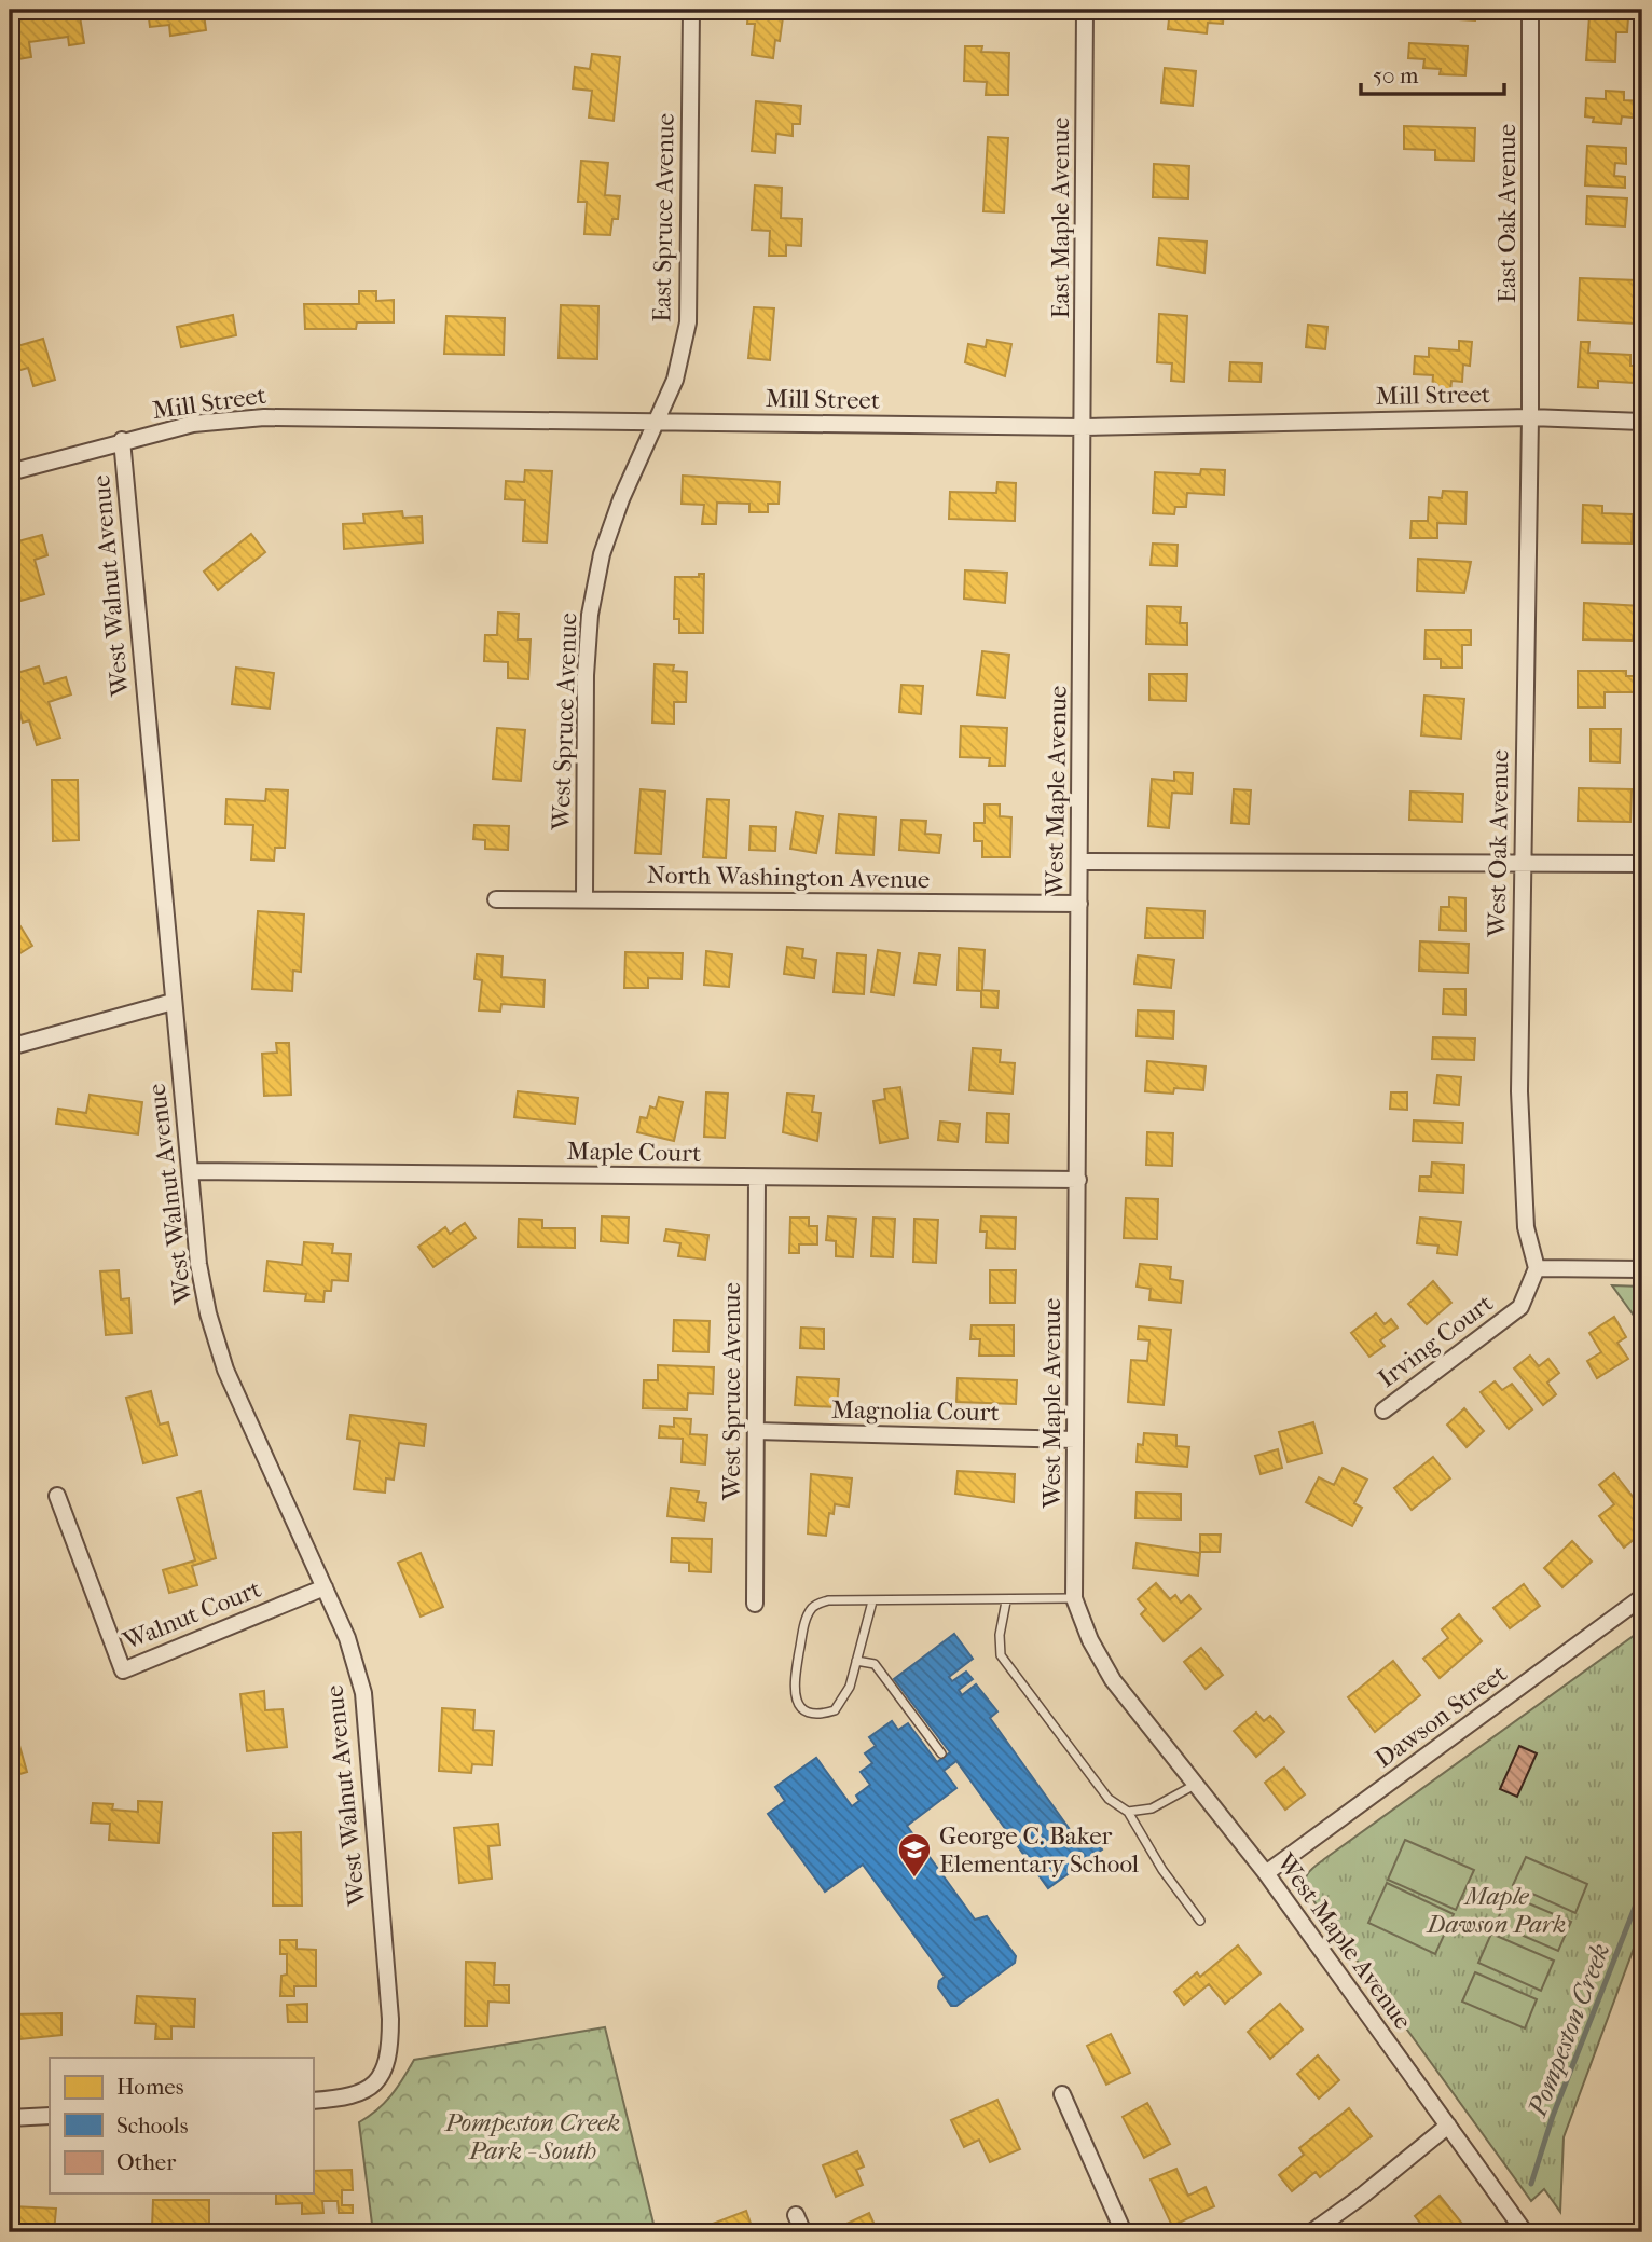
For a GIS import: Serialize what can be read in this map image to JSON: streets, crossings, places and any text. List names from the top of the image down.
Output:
{
  "streets": {
    "street": [
      "East Oak Avenue",
      "East Spruce Avenue",
      "East Maple Avenue",
      "Mill Street",
      "West Walnut Avenue",
      "West Spruce Avenue",
      "West Maple Avenue",
      "West Oak Avenue",
      "North Washington Avenue",
      "Maple Court",
      "Irving Court",
      "Magnolia Court",
      "Walnut Court",
      "Dawson Street"
    ]
  },
  "crossings": [
    ["East Oak Avenue", "Mill Street"],
    ["East Oak Avenue", "West Oak Avenue"],
    ["East Spruce Avenue", "Mill Street"],
    ["East Spruce Avenue", "West Spruce Avenue"],
    ["East Maple Avenue", "Mill Street"],
    ["East Maple Avenue", "West Maple Avenue"],
    ["Mill Street", "West Walnut Avenue"],
    ["Mill Street", "West Spruce Avenue"],
    ["Mill Street", "West Maple Avenue"],
    ["Mill Street", "West Oak Avenue"],
    ["West Walnut Avenue", "Maple Court"],
    ["West Walnut Avenue", "Walnut Court"],
    ["West Spruce Avenue", "North Washington Avenue"],
    ["West Spruce Avenue", "Maple Court"],
    ["West Spruce Avenue", "Magnolia Court"],
    ["West Maple Avenue", "North Washington Avenue"],
    ["West Maple Avenue", "Maple Court"],
    ["West Maple Avenue", "Magnolia Court"],
    ["West Maple Avenue", "Dawson Street"],
    ["West Oak Avenue", "Irving Court"]
  ],
  "water": ["Pompeston Creek"],
  "parks": ["Maple Dawson Park", "Pompeston Creek Park - South"],
  "places": {
    "school or university": ["George C. Baker Elementary School"]
  },
  "legend": ["Homes", "Schools", "Other"],
  "scale_bar": "50 m"
}
